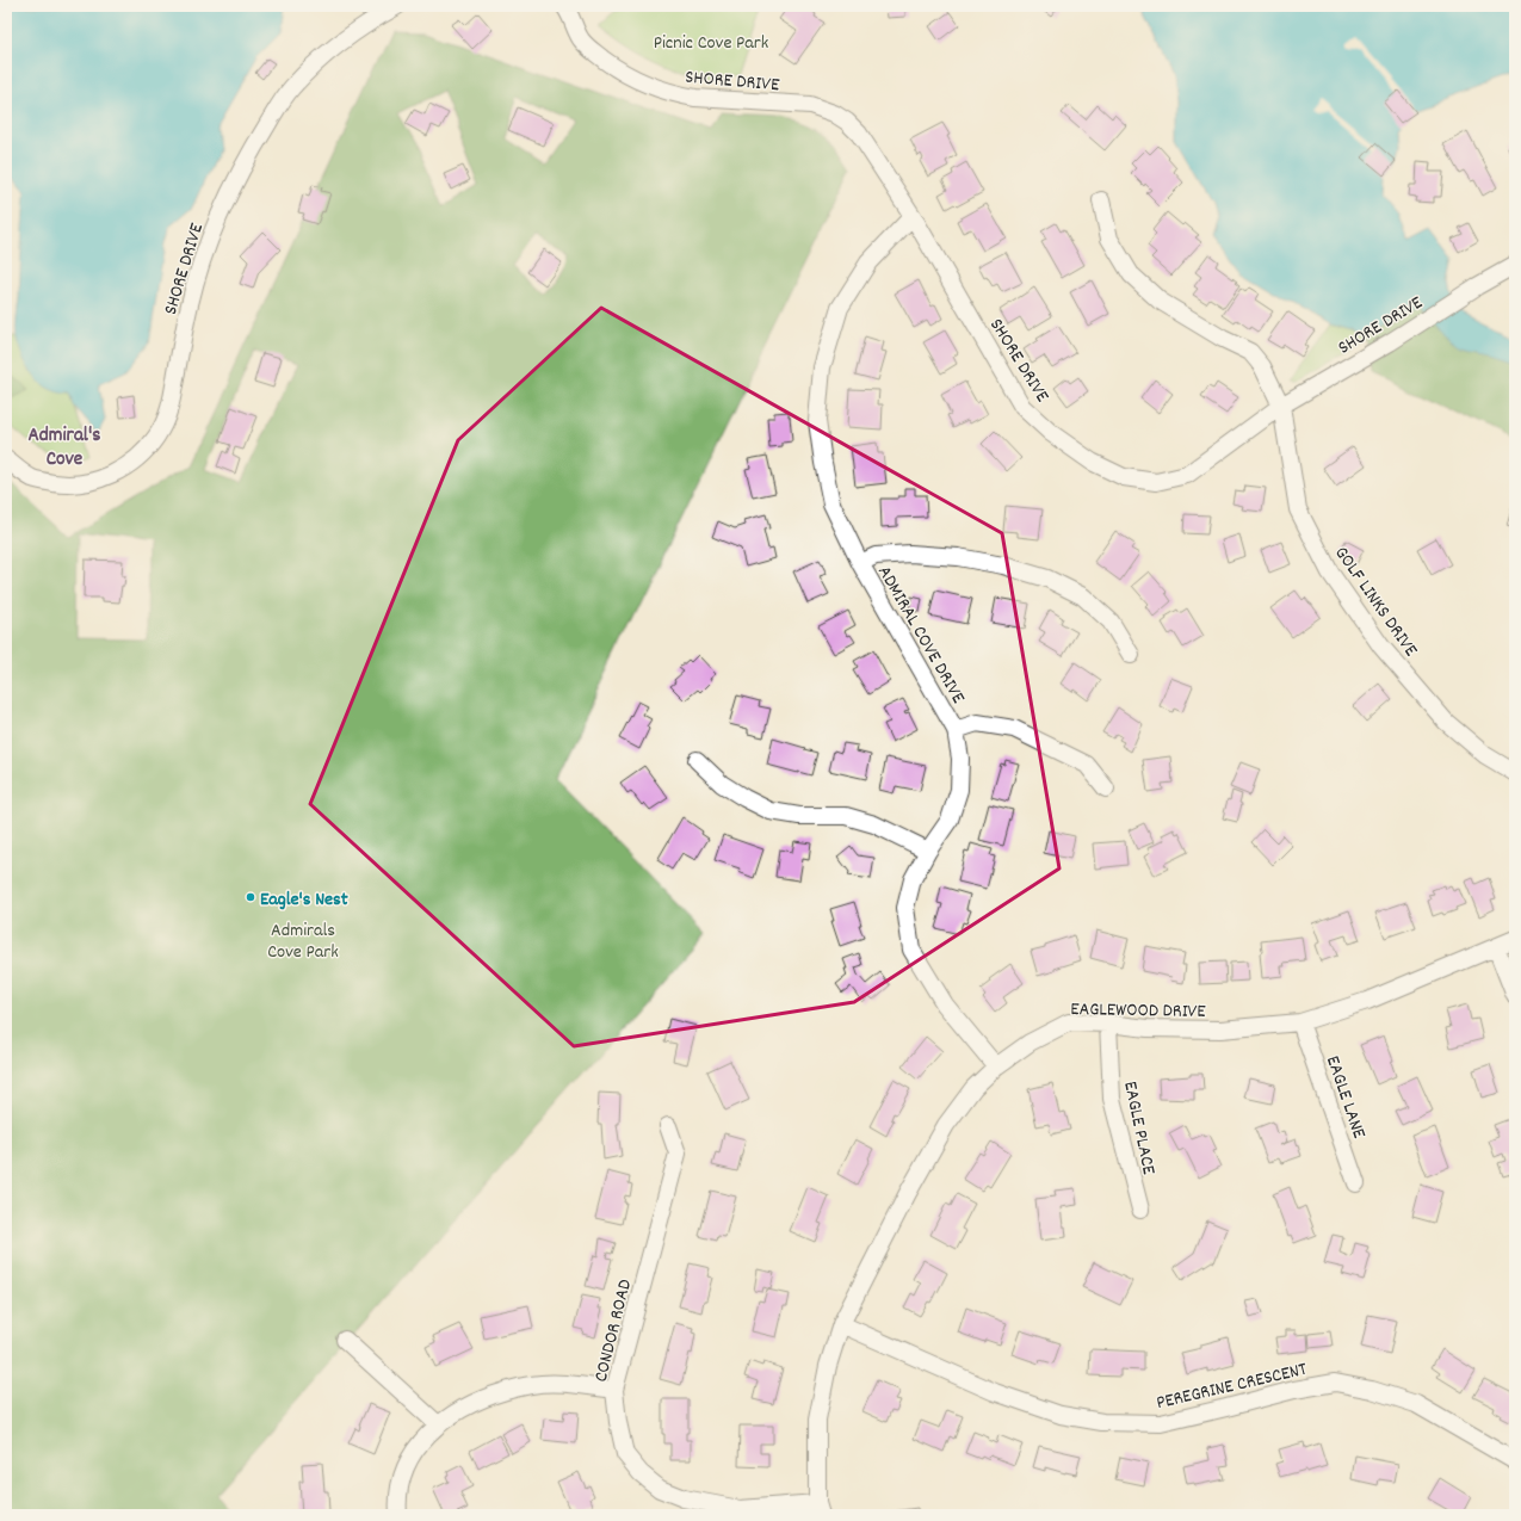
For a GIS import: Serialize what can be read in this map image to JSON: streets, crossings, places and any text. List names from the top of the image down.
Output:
{
  "streets": {
    "street": [
      "SHORE DRIVE",
      "GOLF LINKS DRIVE",
      "ADMIRAL COVE DRIVE",
      "EAGLEWOOD DRIVE",
      "EAGLE LANE",
      "EAGLE PLACE",
      "CONDOR ROAD",
      "PEREGRINE CRESCENT"
    ]
  },
  "crossings": [
    ["SHORE DRIVE", "GOLF LINKS DRIVE"],
    ["SHORE DRIVE", "ADMIRAL COVE DRIVE"],
    ["ADMIRAL COVE DRIVE", "EAGLEWOOD DRIVE"],
    ["EAGLEWOOD DRIVE", "EAGLE LANE"],
    ["EAGLEWOOD DRIVE", "EAGLE PLACE"],
    ["EAGLEWOOD DRIVE", "CONDOR ROAD"],
    ["EAGLEWOOD DRIVE", "PEREGRINE CRESCENT"]
  ],
  "districts": ["Admiral's Cove"],
  "parks": ["Picnic Cove Park", "Admirals Cove Park"],
  "places": ["Eagle's Nest"]
}
